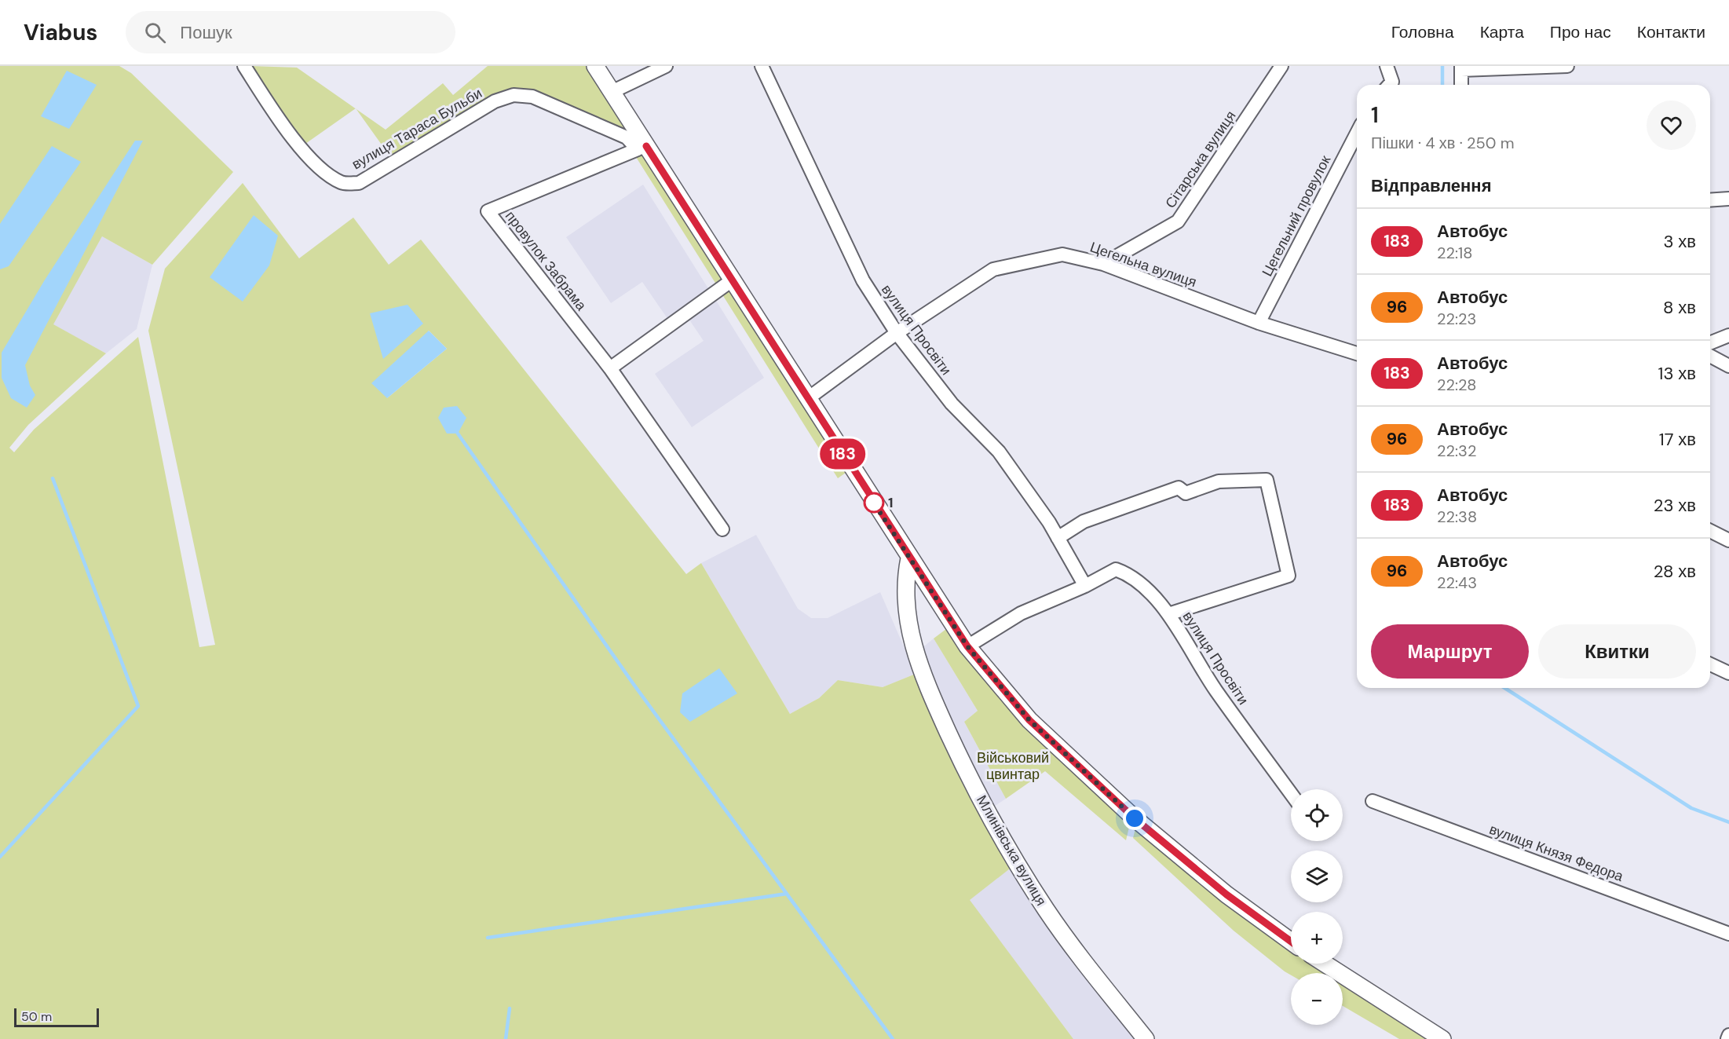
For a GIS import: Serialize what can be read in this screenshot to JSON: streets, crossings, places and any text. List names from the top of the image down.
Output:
{
  "streets": {
    "main road": ["Млинівська вулиця"],
    "street": [
      "вулиця Тараса Бульби",
      "Сітарська вулиця",
      "Цегельний провулок",
      "провулок Забрама",
      "Цегельна вулиця",
      "вулиця Просвіти",
      "вулиця Князя Федора"
    ]
  },
  "crossings": [
    ["вулиця Тараса Бульби", "провулок Забрама"],
    ["Сітарська вулиця", "Цегельна вулиця"],
    ["Цегельний провулок", "Цегельна вулиця"],
    ["Цегельна вулиця", "вулиця Просвіти"]
  ],
  "parks": ["Військовий цвинтар"],
  "places": ["1"],
  "lines": ["bus line 183"],
  "scale_bar": "50 m",
  "page": {
    "header": "Viabus",
    "search": "Пошук",
    "nav": [
      "Головна",
      "Карта",
      "Про нас",
      "Контакти"
    ],
    "on_map": "183",
    "heading": [
      ["1", "Пішки · 4 хв · 250 m"],
      "Відправлення"
    ],
    "list": [
      {
        "mark": "183",
        "name": "Автобус",
        "note": "22:18",
        "value": "3 хв"
      },
      {
        "mark": "96",
        "name": "Автобус",
        "note": "22:23",
        "value": "8 хв"
      },
      {
        "mark": "183",
        "name": "Автобус",
        "note": "22:28",
        "value": "13 хв"
      },
      {
        "mark": "96",
        "name": "Автобус",
        "note": "22:32",
        "value": "17 хв"
      },
      {
        "mark": "183",
        "name": "Автобус",
        "note": "22:38",
        "value": "23 хв"
      },
      {
        "mark": "96",
        "name": "Автобус",
        "note": "22:43",
        "value": "28 хв"
      }
    ],
    "buttons": ["Маршрут", "Квитки"],
    "map_buttons": ["+", "−"],
    "scale": "50 m"
  }
}
